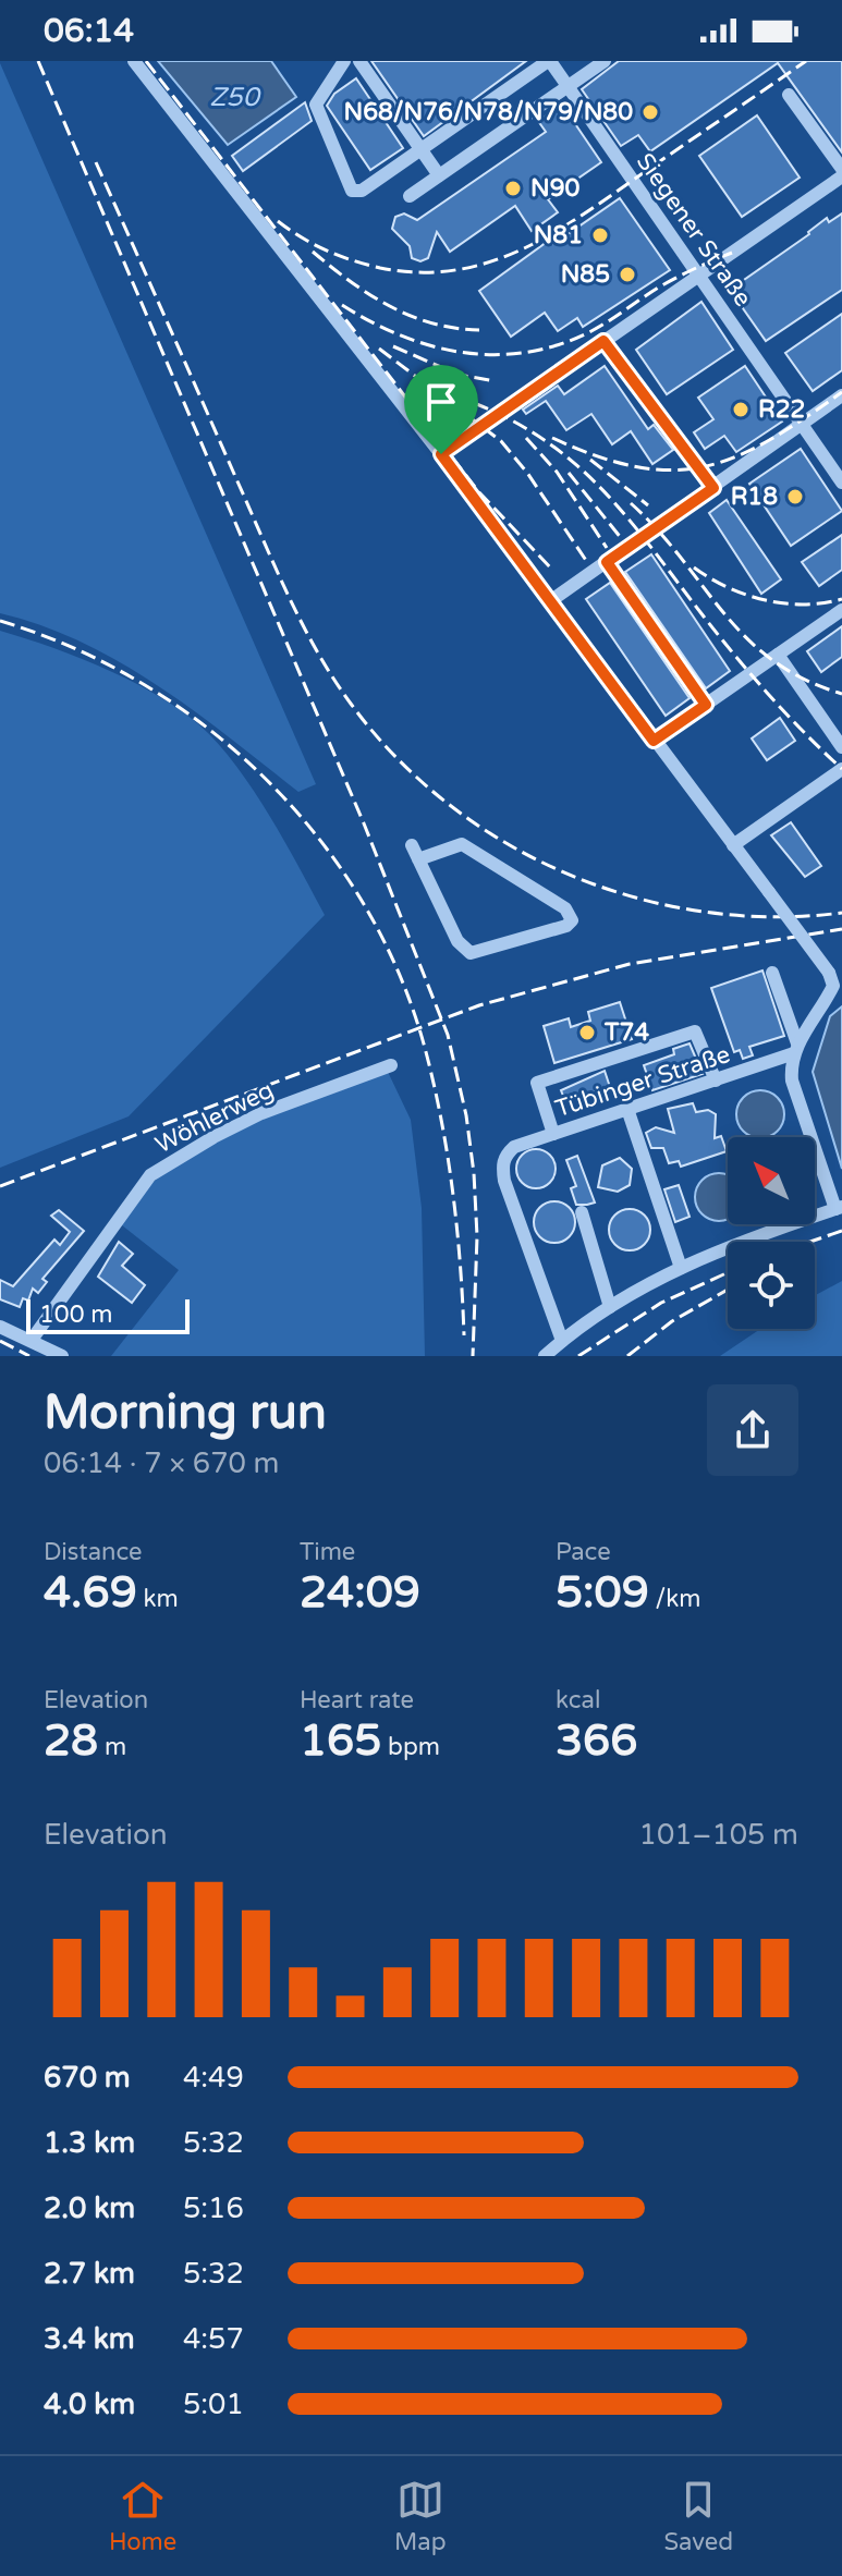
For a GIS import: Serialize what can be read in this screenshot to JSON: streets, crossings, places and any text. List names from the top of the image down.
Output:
{
  "streets": {
    "street": ["Siegener Straße", "Tübinger Straße", "Wöhlerweg"]
  },
  "water": ["Z50"],
  "places": [
    "N68/N76/N78/N79/N80",
    "N90",
    "N81",
    "N85",
    "R22",
    "R18",
    "T74"
  ],
  "scale_bar": "100 m",
  "north": "top left",
  "page": {
    "status": "06:14",
    "scale": "100 m",
    "heading": ["Morning run", "06:14 · 7 × 670 m"],
    "stats": [
      ["Distance", "4.69 km"],
      ["Time", "24:09"],
      ["Pace", "5:09 /km"],
      ["Elevation", "28 m"],
      ["Heart rate", "165 bpm"],
      ["kcal", "366"]
    ],
    "chart": ["Elevation", "101–105 m"],
    "list": [
      {
        "name": "670 m",
        "note": "4:49"
      },
      {
        "name": "1.3 km",
        "note": "5:32"
      },
      {
        "name": "2.0 km",
        "note": "5:16"
      },
      {
        "name": "2.7 km",
        "note": "5:32"
      },
      {
        "name": "3.4 km",
        "note": "4:57"
      },
      {
        "name": "4.0 km",
        "note": "5:01"
      }
    ],
    "tabs": ["Home", "Map", "Saved"]
  }
}
